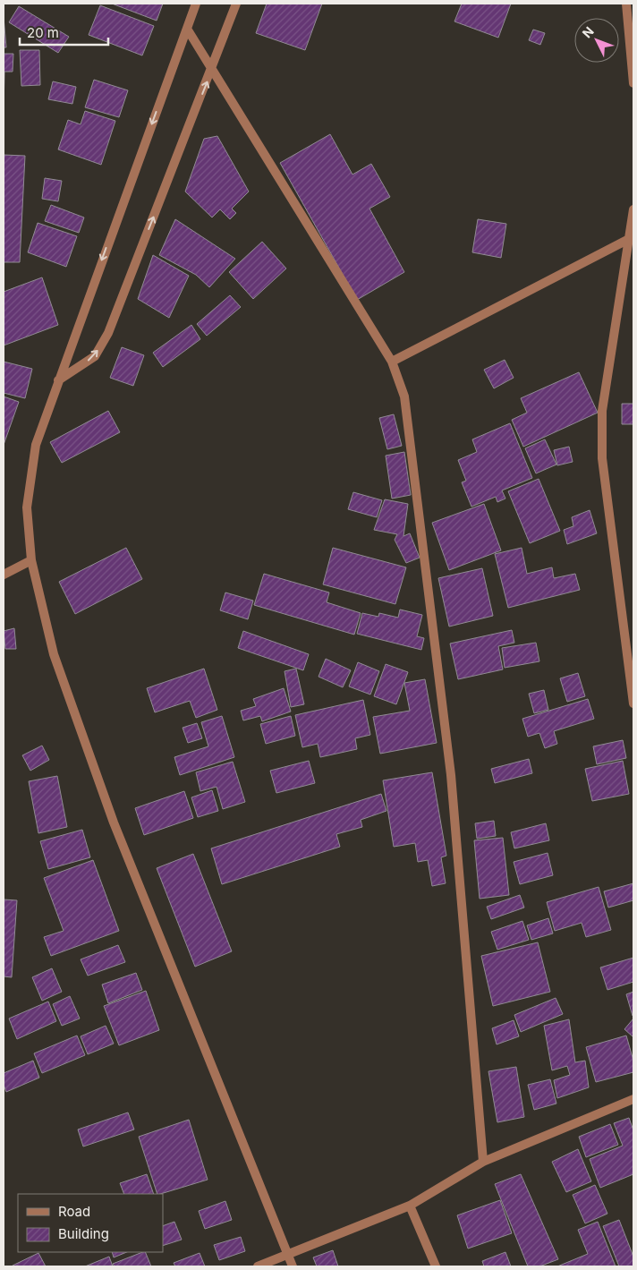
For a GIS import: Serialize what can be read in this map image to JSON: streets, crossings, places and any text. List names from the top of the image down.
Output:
{
  "legend": ["Road", "Building"],
  "scale_bar": "20 m",
  "north": "top left"
}
